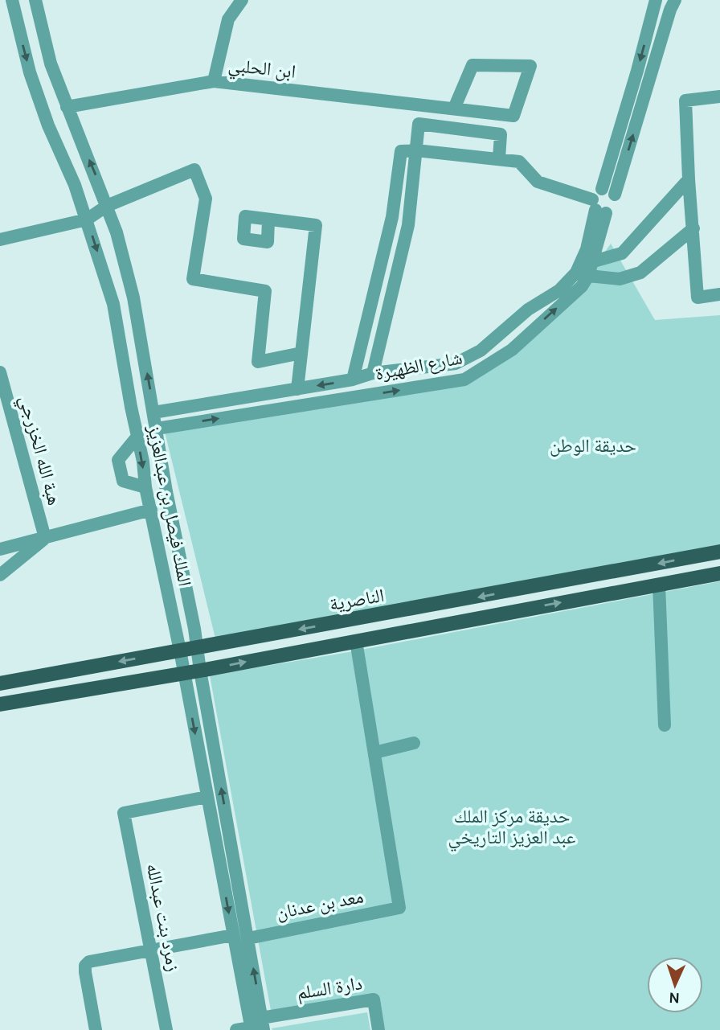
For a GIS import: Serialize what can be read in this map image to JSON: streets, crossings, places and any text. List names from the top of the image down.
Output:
{
  "streets": {
    "main road": ["الناصرية"],
    "street": [
      "ابن الحلبي",
      "شارع الظهيرة",
      "هبة الله الخزرجي",
      "الملك فيصل بن عبدالعزيز",
      "معد بن عدنان",
      "زمرد بنت عبدالله",
      "دارة السلم"
    ]
  },
  "crossings": [
    ["ابن الحلبي", "الملك فيصل بن عبدالعزيز"],
    ["شارع الظهيرة", "الملك فيصل بن عبدالعزيز"],
    ["الملك فيصل بن عبدالعزيز", "الناصرية"],
    ["الملك فيصل بن عبدالعزيز", "معد بن عدنان"],
    ["الملك فيصل بن عبدالعزيز", "زمرد بنت عبدالله"],
    ["الملك فيصل بن عبدالعزيز", "دارة السلم"]
  ],
  "parks": ["حديقة الوطن", "حديقة مركز الملك عبد العزيز التاريخي"],
  "north": "bottom"
}
